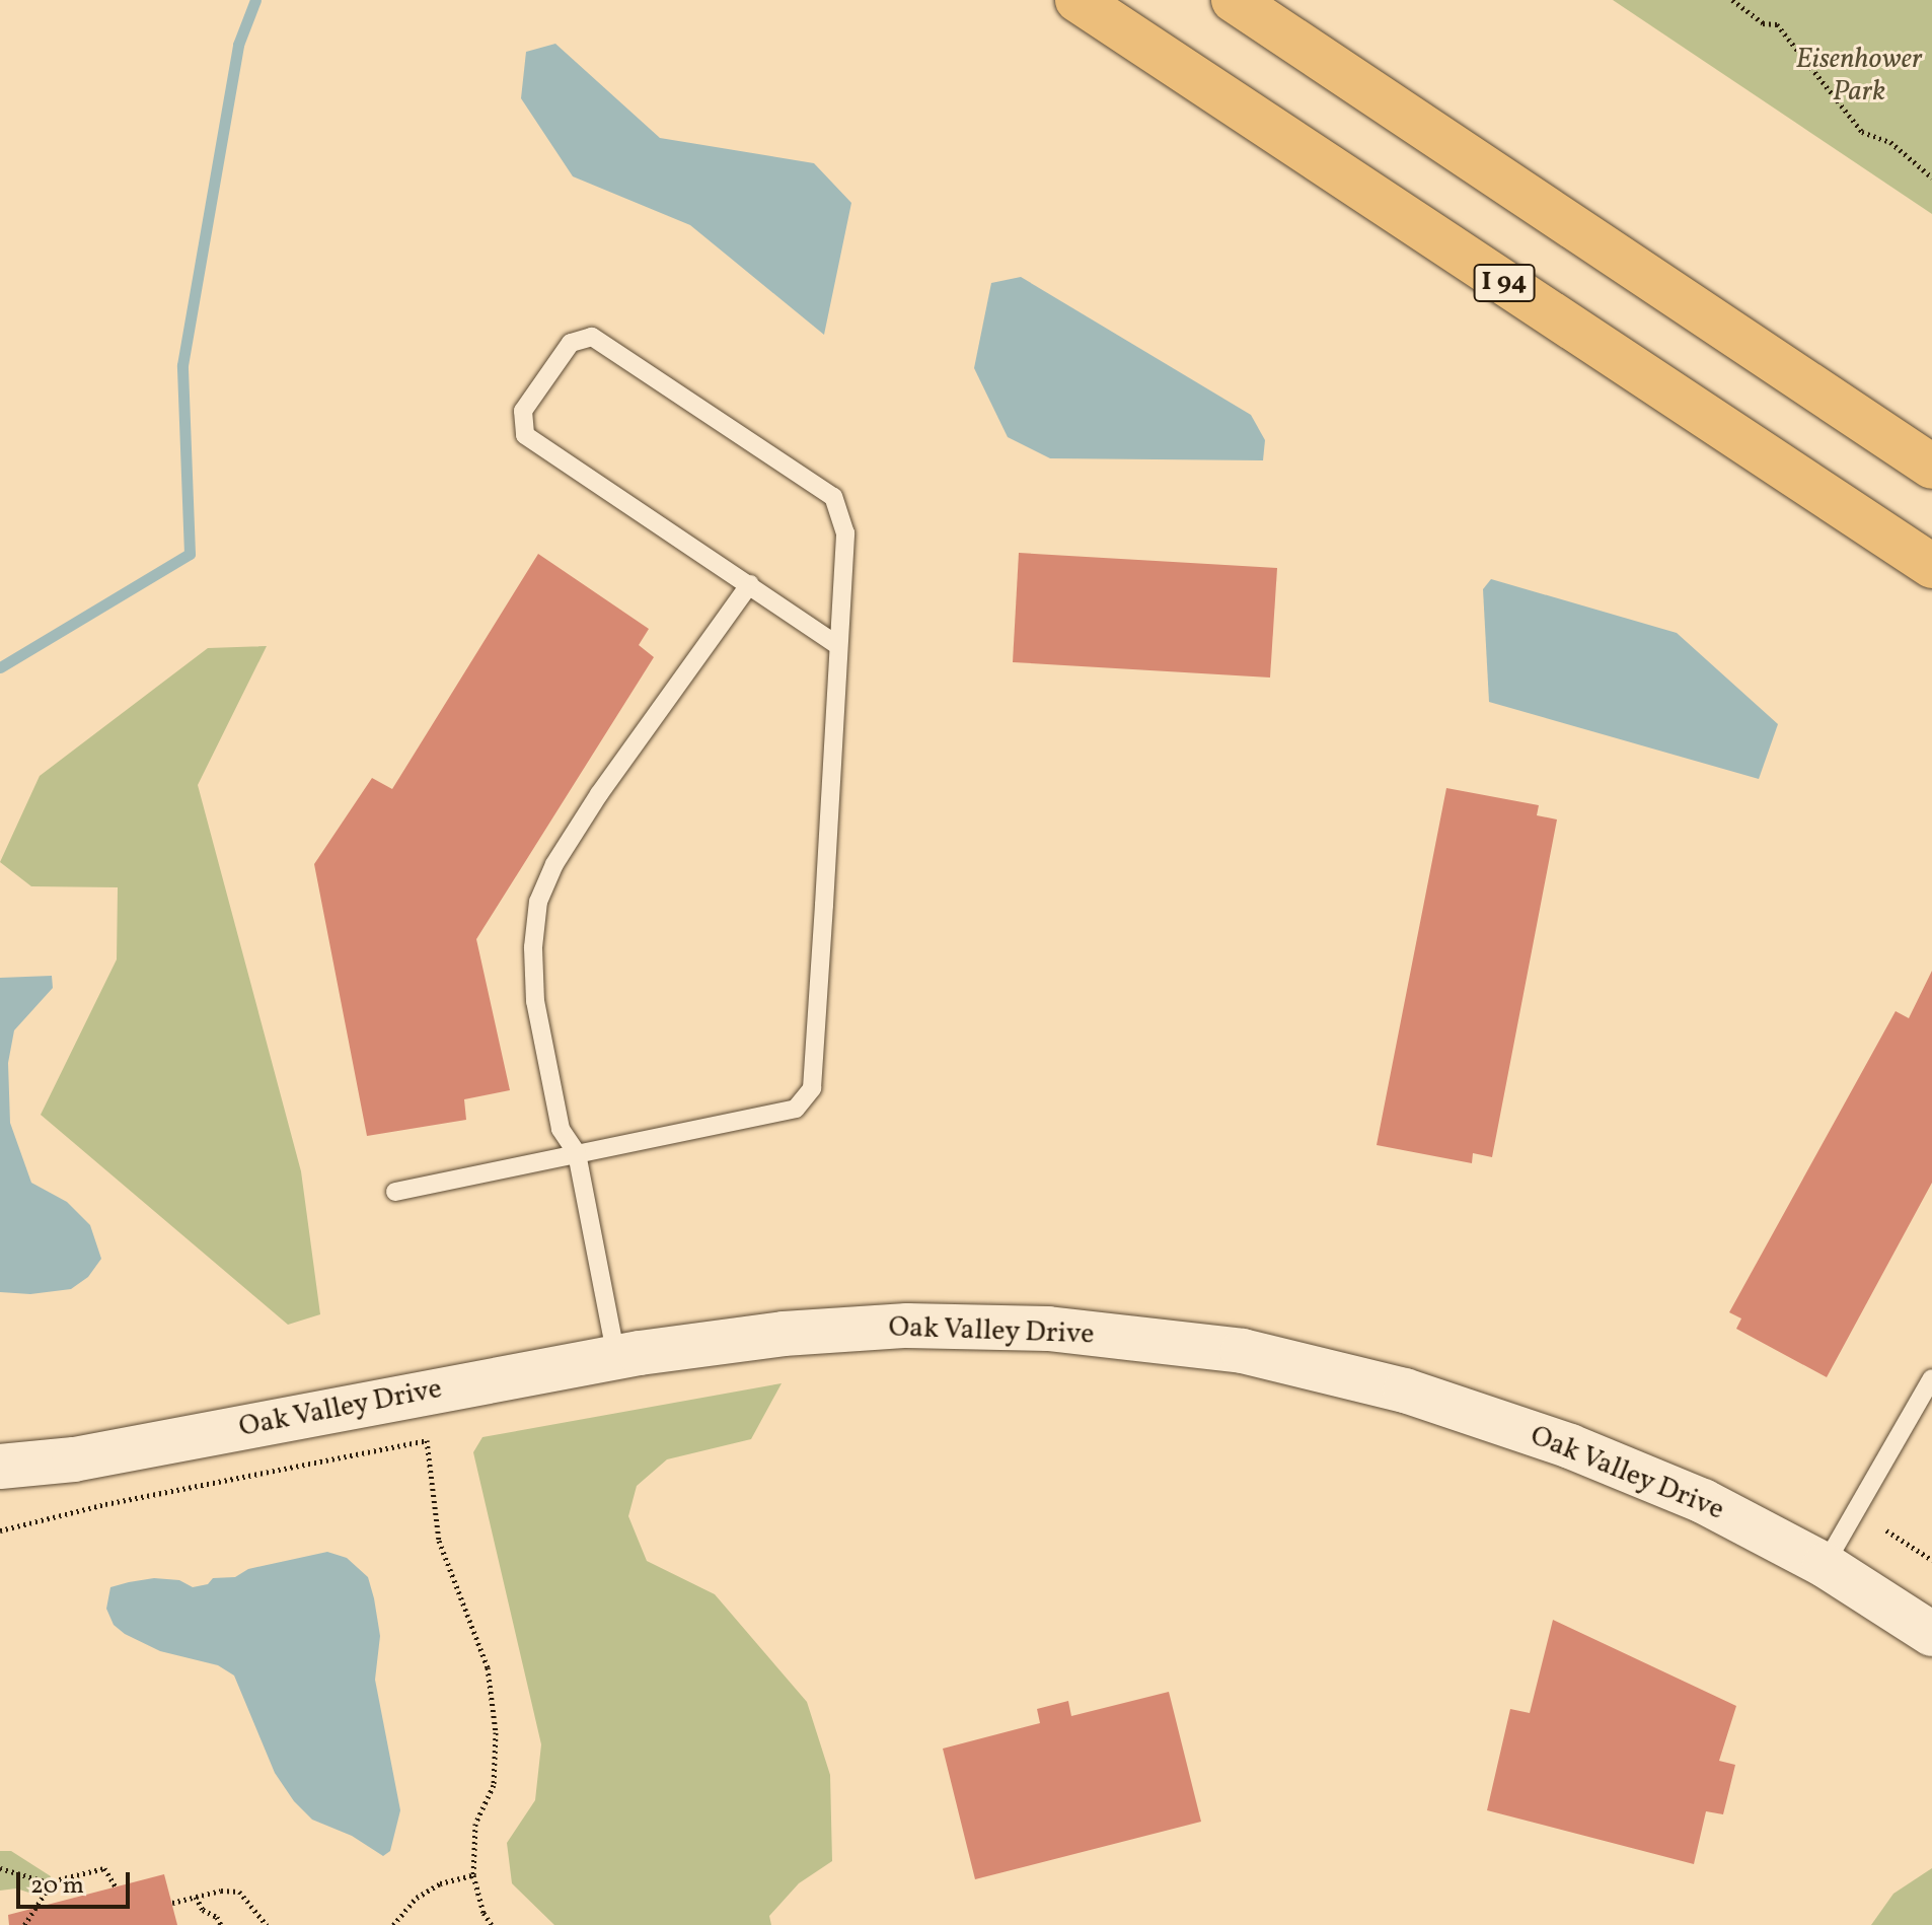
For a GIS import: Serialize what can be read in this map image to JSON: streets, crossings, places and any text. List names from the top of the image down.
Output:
{
  "streets": {
    "highway": ["I 94"],
    "street": ["Oak Valley Drive"]
  },
  "parks": ["Eisenhower Park"],
  "scale_bar": "20 m"
}
